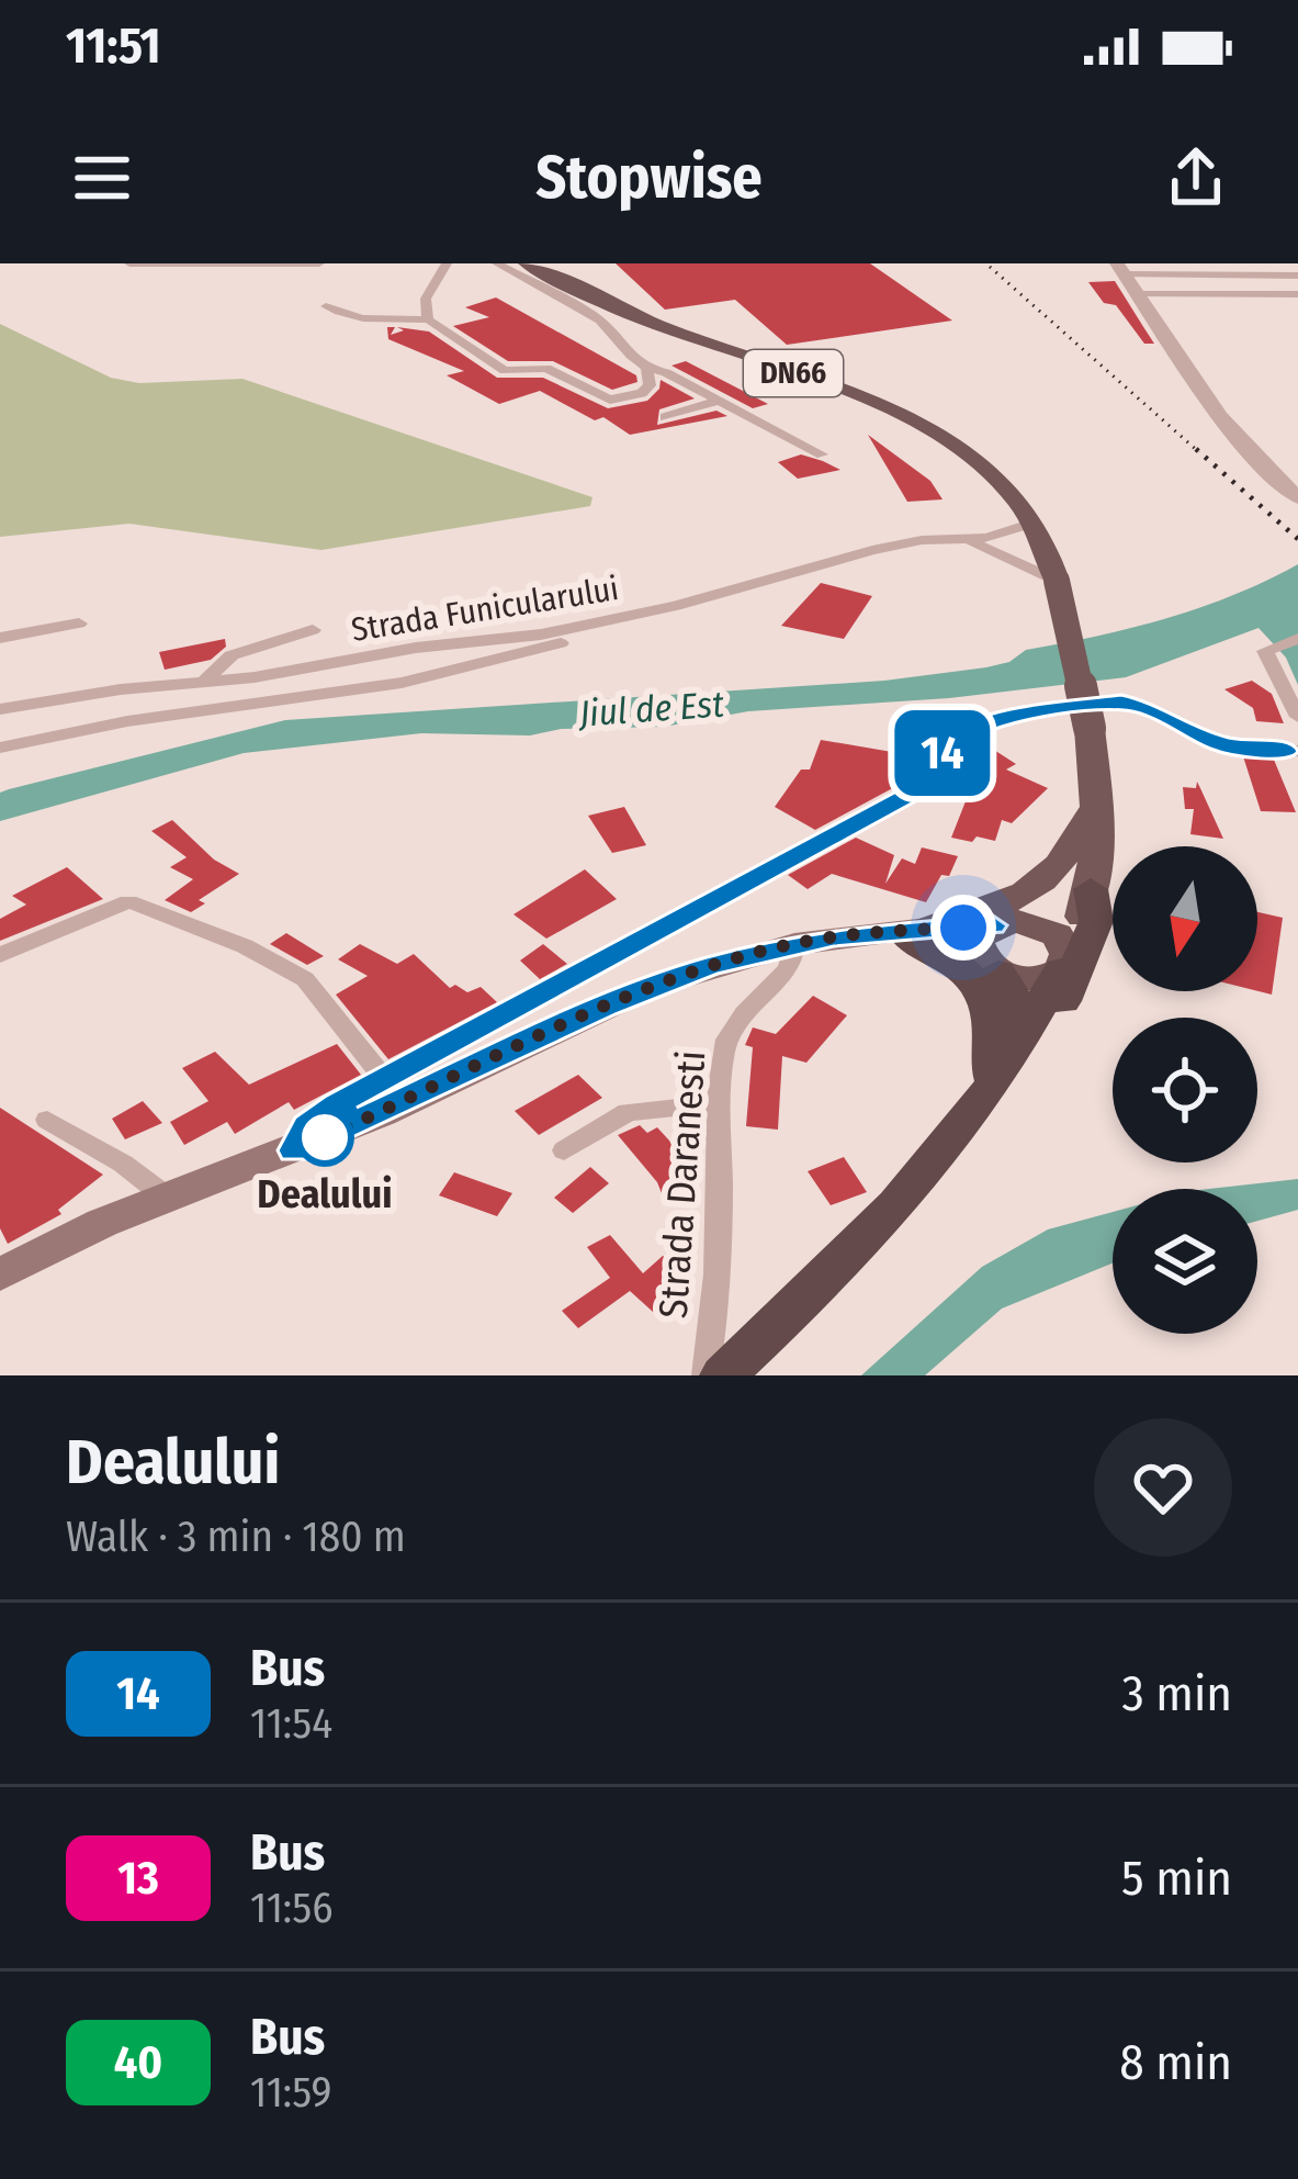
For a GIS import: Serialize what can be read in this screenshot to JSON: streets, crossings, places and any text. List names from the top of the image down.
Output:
{
  "streets": {
    "highway": ["DN66"],
    "street": ["Strada Funicularului", "Strada Daranesti"]
  },
  "crossings": [
    ["DN66", "Strada Funicularului"]
  ],
  "water": ["Jiul de Est"],
  "places": ["Dealului"],
  "lines": ["bus line 14"],
  "north": "bottom",
  "page": {
    "status": "11:51",
    "header": "Stopwise",
    "on_map": "14",
    "heading": ["Dealului", "Walk · 3 min · 180 m"],
    "list": [
      {
        "mark": "14",
        "name": "Bus",
        "note": "11:54",
        "value": "3 min"
      },
      {
        "mark": "13",
        "name": "Bus",
        "note": "11:56",
        "value": "5 min"
      },
      {
        "mark": "40",
        "name": "Bus",
        "note": "11:59",
        "value": "8 min"
      }
    ]
  }
}
